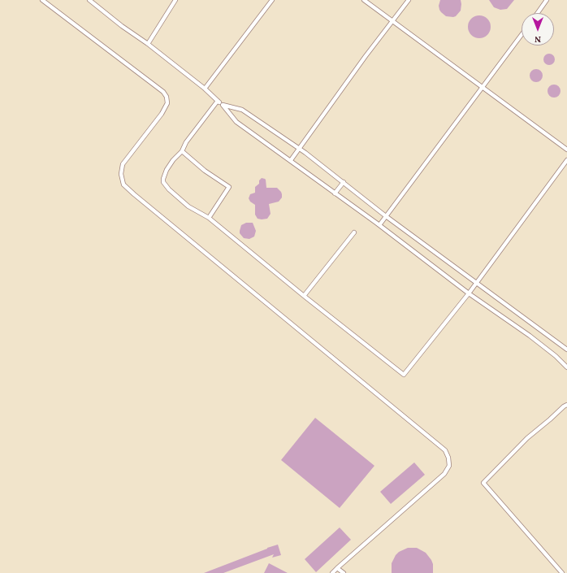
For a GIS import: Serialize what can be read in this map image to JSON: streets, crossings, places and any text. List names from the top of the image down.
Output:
{
  "north": "bottom"
}
